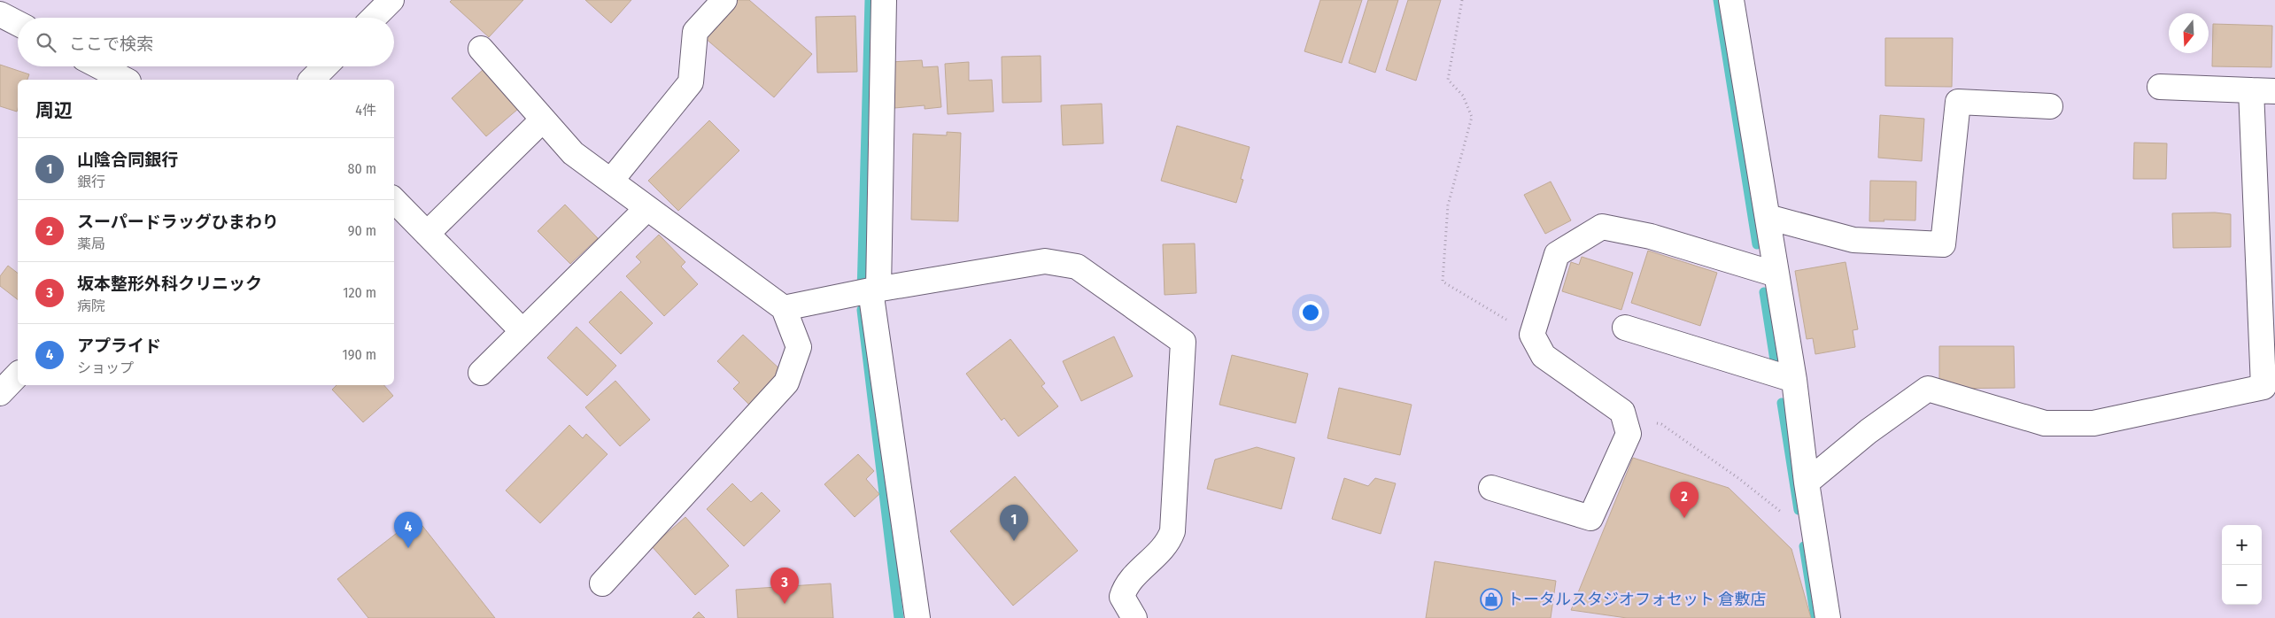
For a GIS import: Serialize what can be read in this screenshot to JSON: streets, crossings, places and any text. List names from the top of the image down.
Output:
{
  "places": {
    "shop": ["トータルスタジオフォセット 倉敷店"]
  },
  "north": "bottom",
  "page": {
    "search": "ここで検索",
    "heading": ["周辺", "4件"],
    "list": [
      {
        "mark": "1",
        "name": "山陰合同銀行",
        "note": "銀行",
        "value": "80 m"
      },
      {
        "mark": "2",
        "name": "スーパードラッグひまわり",
        "note": "薬局",
        "value": "90 m"
      },
      {
        "mark": "3",
        "name": "坂本整形外科クリニック",
        "note": "病院",
        "value": "120 m"
      },
      {
        "mark": "4",
        "name": "アプライド",
        "note": "ショップ",
        "value": "190 m"
      }
    ],
    "pins": [
      "2",
      "1",
      "4",
      "3"
    ],
    "map_buttons": ["+", "−"]
  }
}
